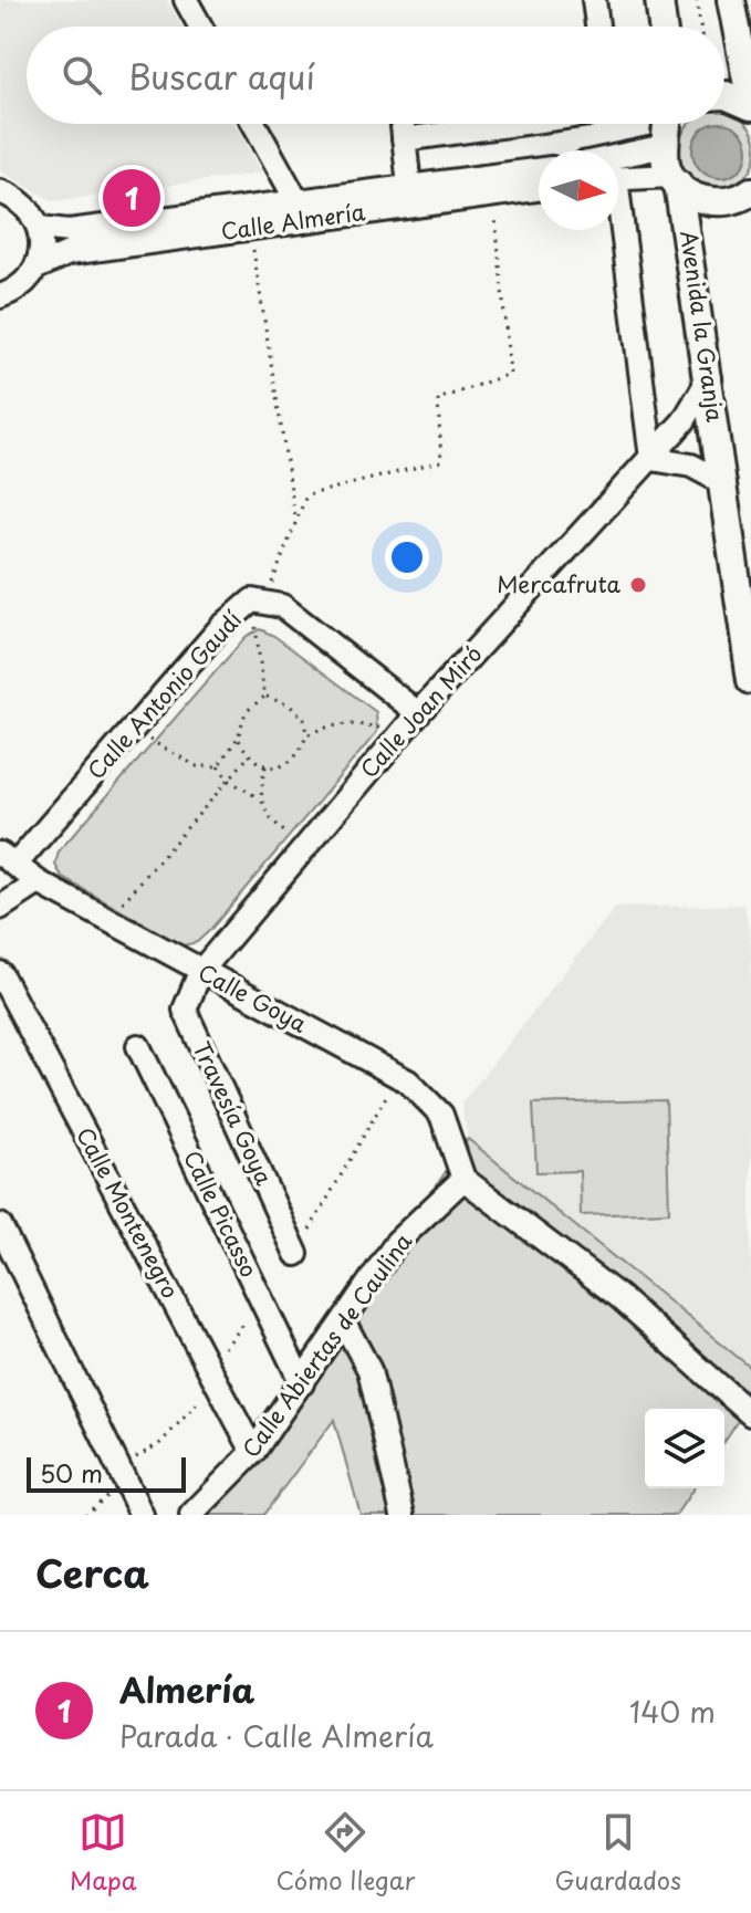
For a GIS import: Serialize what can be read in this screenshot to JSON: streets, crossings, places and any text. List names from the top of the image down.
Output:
{
  "streets": {
    "main road": ["Avenida la Granja"],
    "street": [
      "Calle Almería",
      "Calle Antonio Gaudí",
      "Calle Joan Miró",
      "Calle Goya",
      "Travesía Goya",
      "Calle Montenegro",
      "Calle Picasso",
      "Calle Abiertas de Caulina"
    ]
  },
  "crossings": [
    ["Avenida la Granja", "Calle Joan Miró"],
    ["Calle Antonio Gaudí", "Calle Joan Miró"],
    ["Calle Antonio Gaudí", "Calle Goya"],
    ["Calle Joan Miró", "Calle Goya"],
    ["Calle Joan Miró", "Travesía Goya"],
    ["Calle Goya", "Travesía Goya"],
    ["Calle Goya", "Calle Abiertas de Caulina"],
    ["Calle Montenegro", "Calle Abiertas de Caulina"],
    ["Calle Picasso", "Calle Abiertas de Caulina"]
  ],
  "places": ["Mercafruta"],
  "scale_bar": "50 m",
  "north": "right",
  "page": {
    "search": "Buscar aquí",
    "pins": "1",
    "scale": "50 m",
    "heading": "Cerca",
    "list": [
      {
        "mark": "1",
        "name": "Almería",
        "note": "Parada · Calle Almería",
        "value": "140 m"
      }
    ],
    "nav": ["Mapa", "Cómo llegar", "Guardados"]
  }
}
